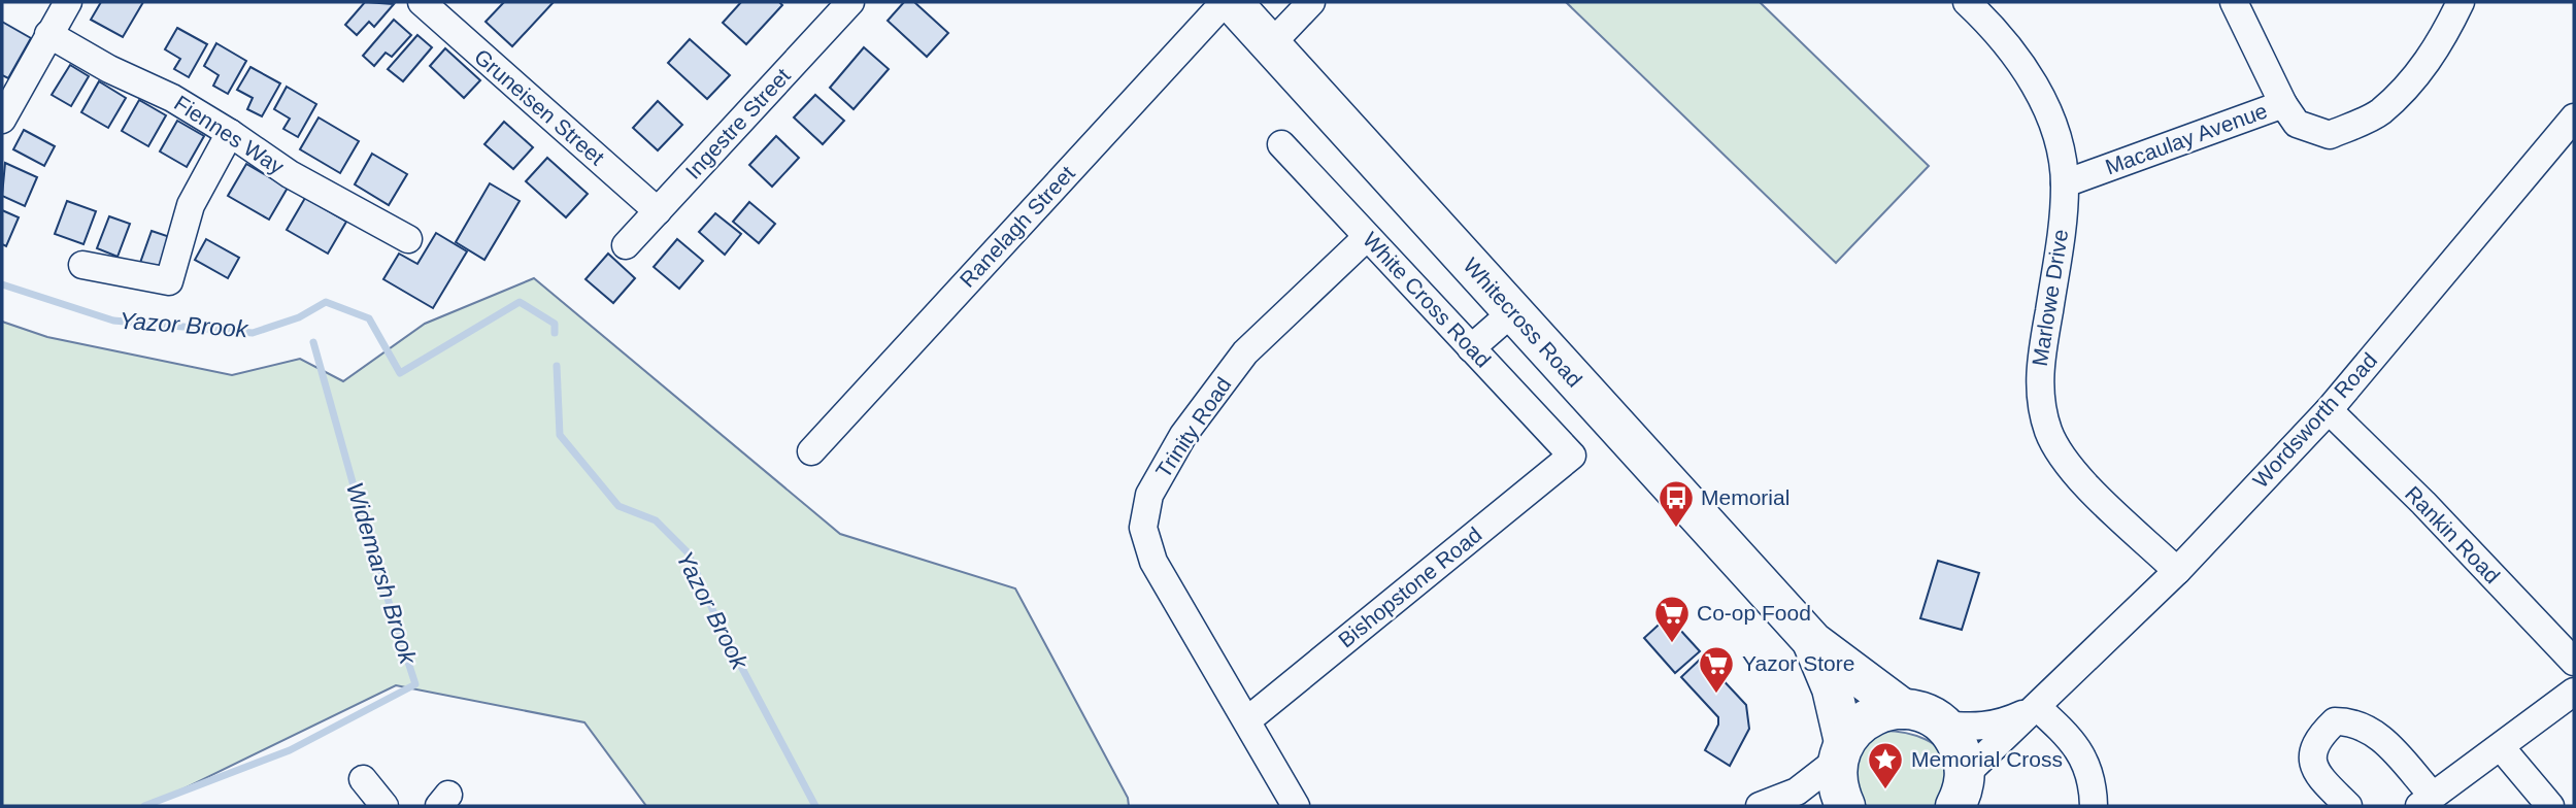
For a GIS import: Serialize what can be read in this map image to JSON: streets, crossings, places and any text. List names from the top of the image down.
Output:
{
  "streets": {
    "highway": ["Whitecross Road"],
    "street": [
      "Gruneisen Street",
      "Ingestre Street",
      "Fiennes Way",
      "Macaulay Avenue",
      "Ranelagh Street",
      "Marlowe Drive",
      "White Cross Road",
      "Wordsworth Road",
      "Trinity Road",
      "Rankin Road",
      "Bishopstone Road"
    ]
  },
  "crossings": [
    ["Gruneisen Street", "Ingestre Street"],
    ["Macaulay Avenue", "Marlowe Drive"],
    ["Marlowe Drive", "Wordsworth Road"],
    ["White Cross Road", "Trinity Road"],
    ["White Cross Road", "Bishopstone Road"],
    ["Whitecross Road", "Wordsworth Road"],
    ["Wordsworth Road", "Rankin Road"],
    ["Trinity Road", "Bishopstone Road"]
  ],
  "water": ["Yazor Brook", "Widemarsh Brook"],
  "places": {
    "bus stop": ["Memorial"],
    "supermarket": ["Co-op Food", "Yazor Store"],
    "place": ["Memorial Cross"]
  }
}
